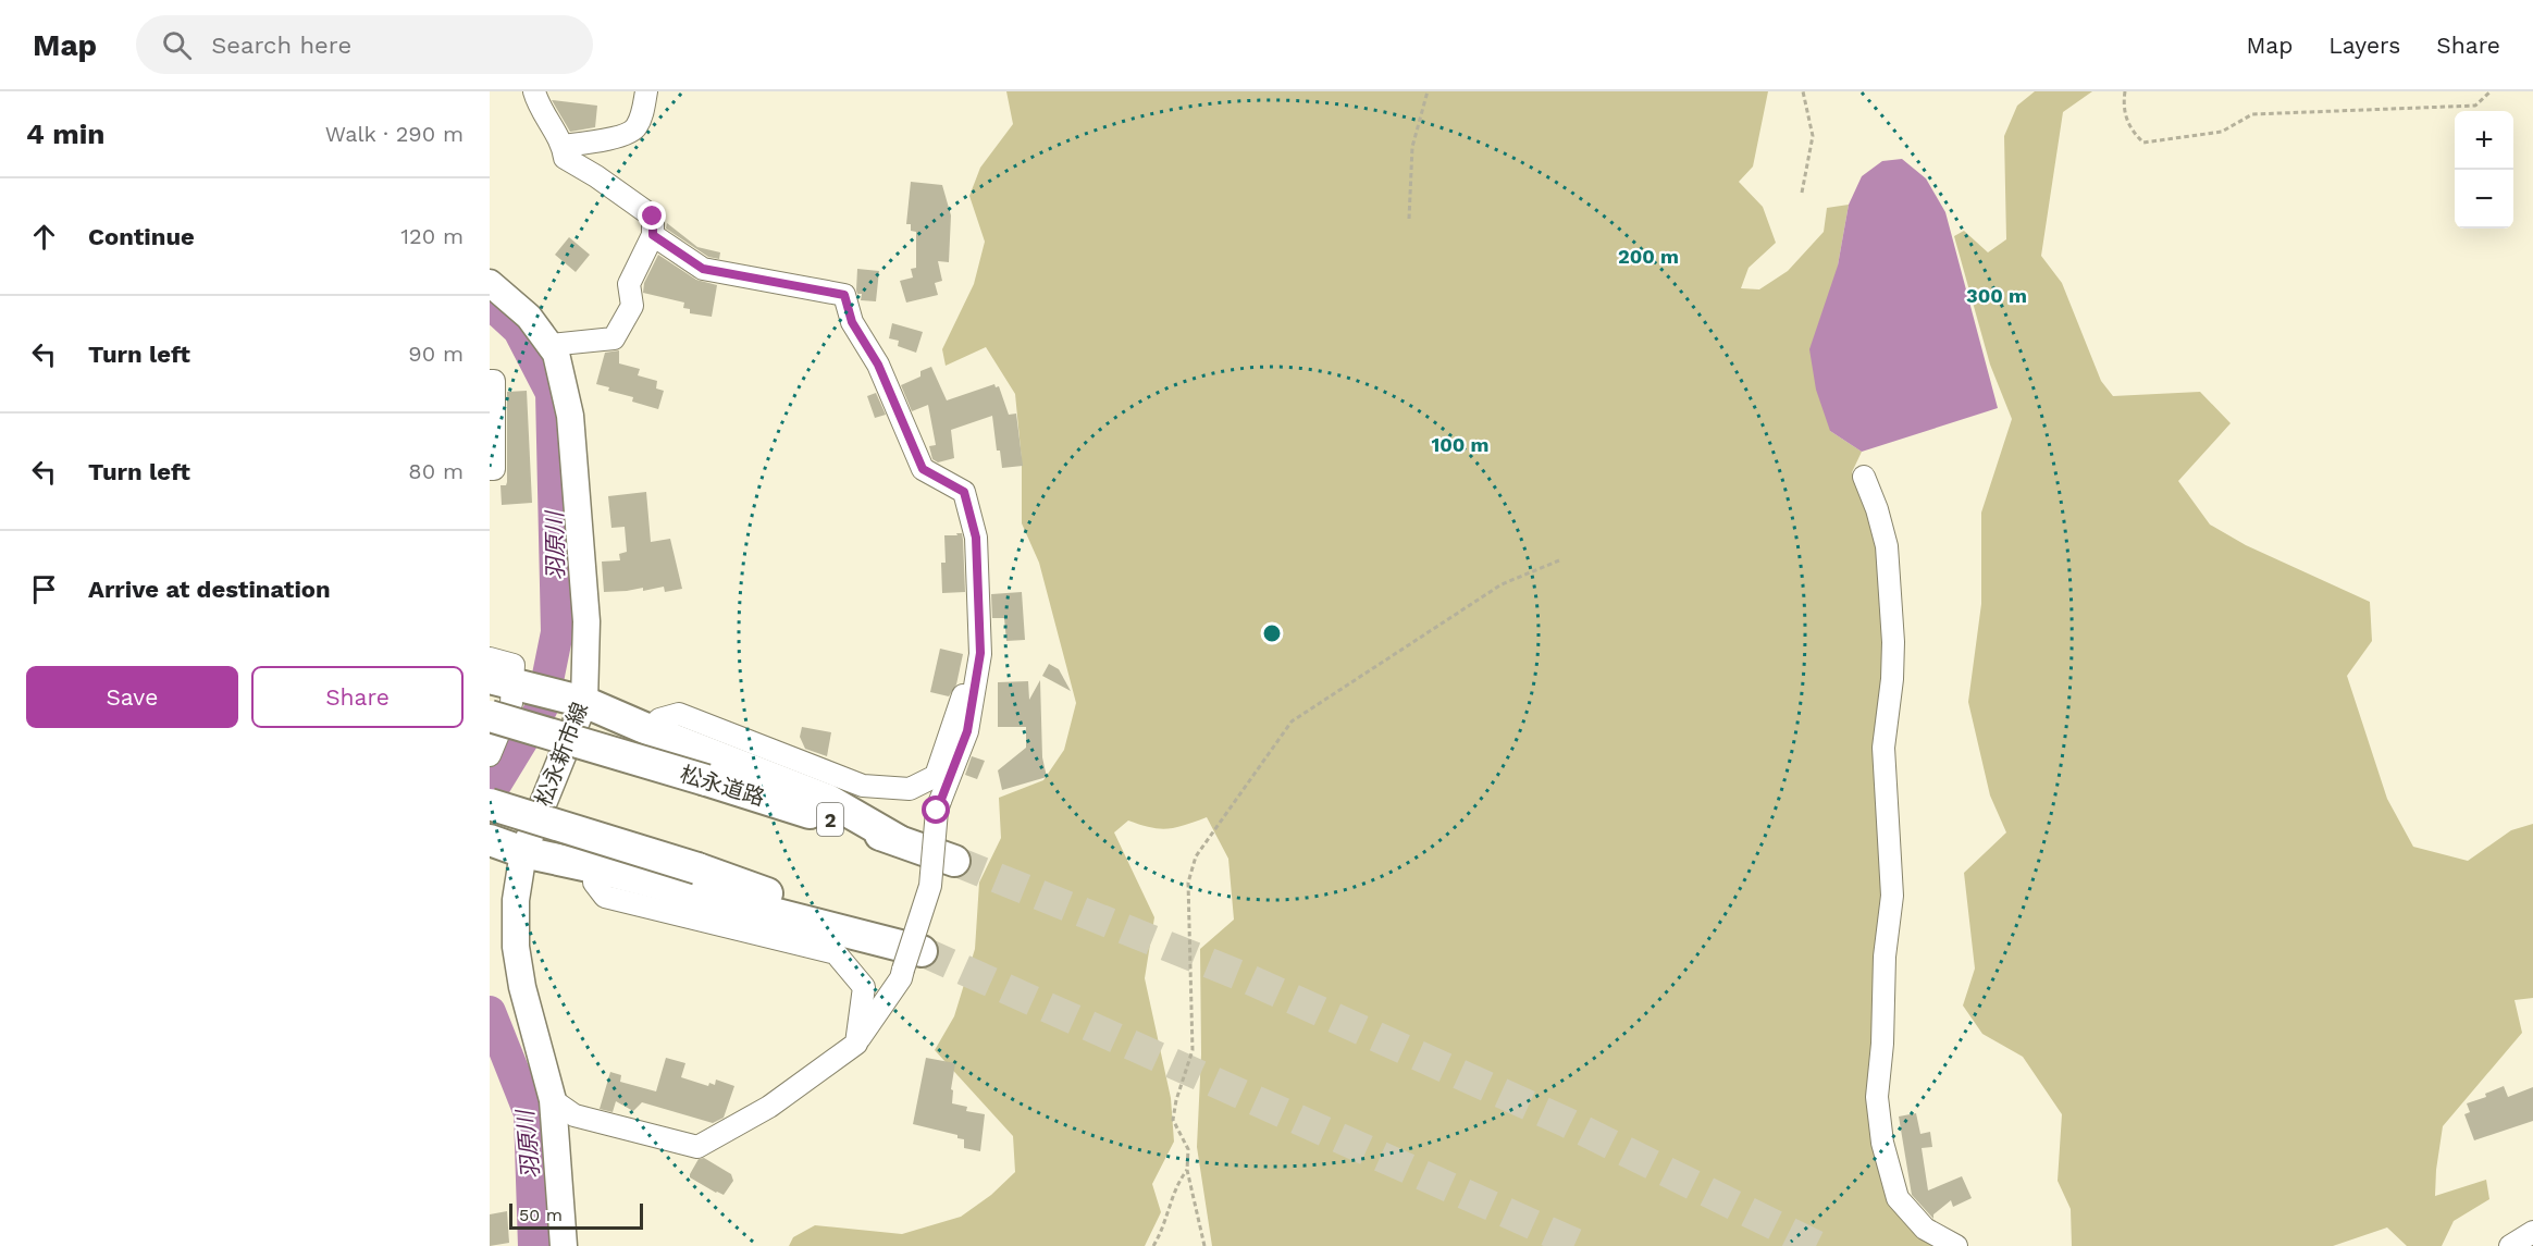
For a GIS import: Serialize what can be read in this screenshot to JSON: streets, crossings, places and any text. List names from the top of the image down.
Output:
{
  "streets": {
    "highway": ["松永道路", "2"],
    "main road": ["松永新市線"]
  },
  "water": ["羽原川"],
  "scale_bar": "50 m",
  "page": {
    "header": "Map",
    "search": "Search here",
    "nav": ["Map", "Layers", "Share"],
    "heading": ["4 min", "Walk · 290 m"],
    "map_buttons": ["+", "−"],
    "list": [
      ["Continue", "120 m"],
      ["Turn left", "90 m"],
      ["Turn left", "80 m"],
      "Arrive at destination"
    ],
    "buttons": ["Save", "Share"],
    "scale": "50 m"
  },
  "rings": ["200 m", "300 m", "100 m"]
}
